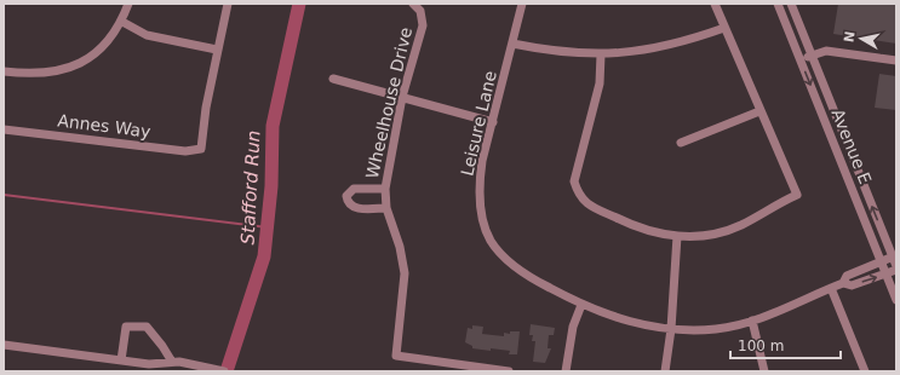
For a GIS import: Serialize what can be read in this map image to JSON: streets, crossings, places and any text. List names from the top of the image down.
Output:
{
  "streets": {
    "street": [
      "Wheelhouse Drive",
      "Leisure Lane",
      "Annes Way",
      "Avenue E"
    ]
  },
  "crossings": [
    ["Leisure Lane", "Avenue E"]
  ],
  "water": ["Stafford Run"],
  "scale_bar": "100 m",
  "north": "left"
}
